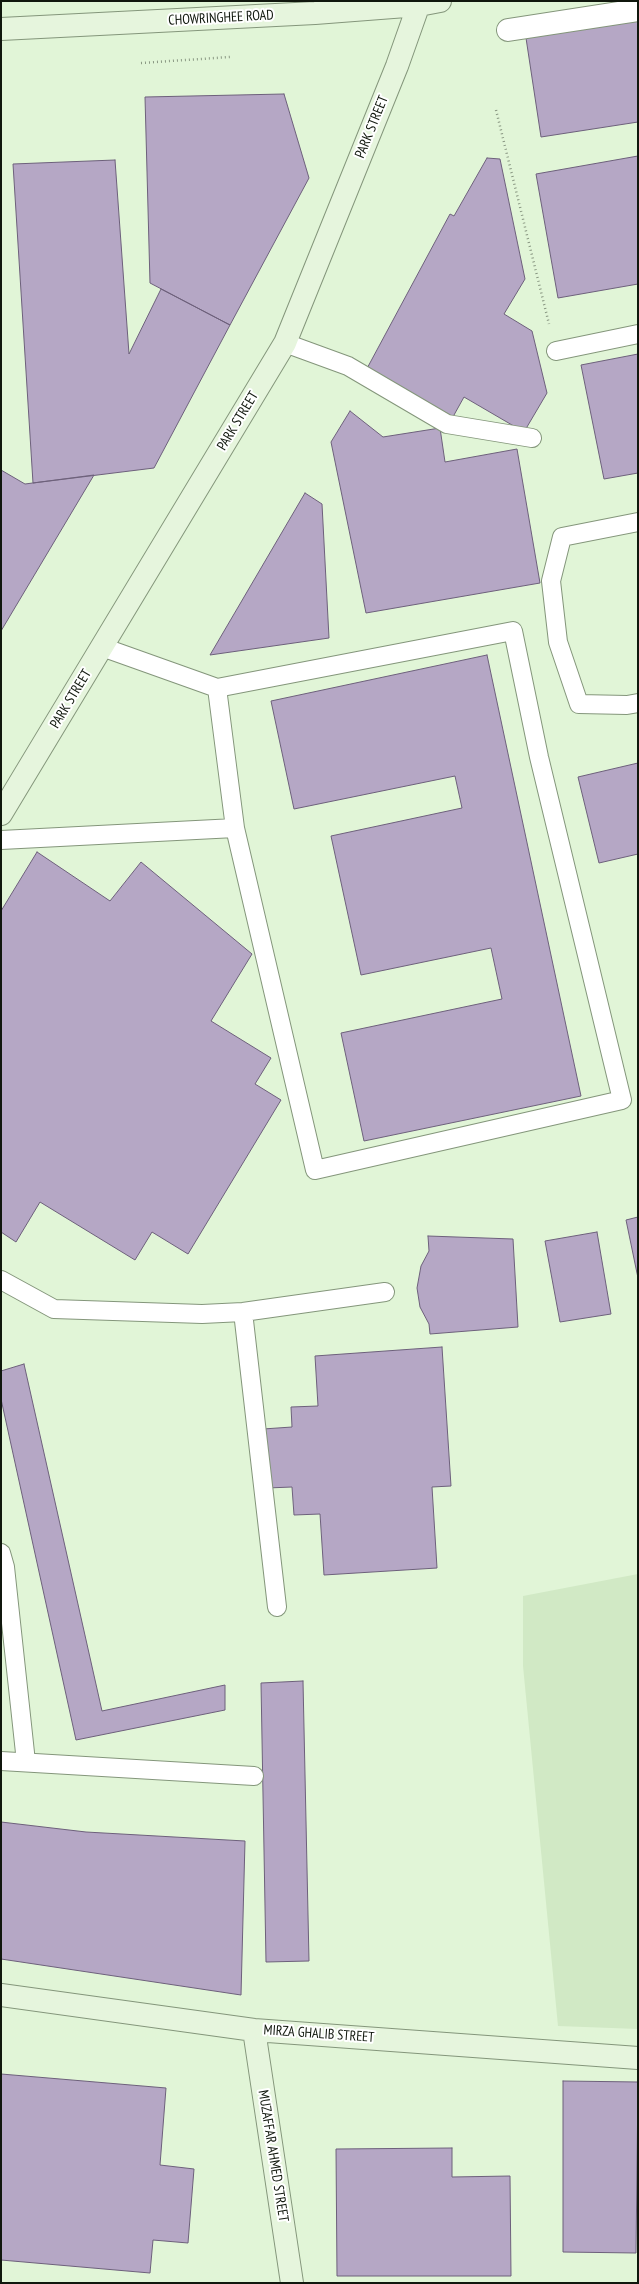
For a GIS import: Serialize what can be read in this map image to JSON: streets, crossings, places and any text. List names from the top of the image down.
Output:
{
  "streets": {
    "main road": [
      "CHOWRINGHEE ROAD",
      "PARK STREET",
      "MIRZA GHALIB STREET",
      "MUZAFFAR AHMED STREET"
    ]
  },
  "crossings": [
    ["CHOWRINGHEE ROAD", "PARK STREET"],
    ["MIRZA GHALIB STREET", "MUZAFFAR AHMED STREET"]
  ]
}
